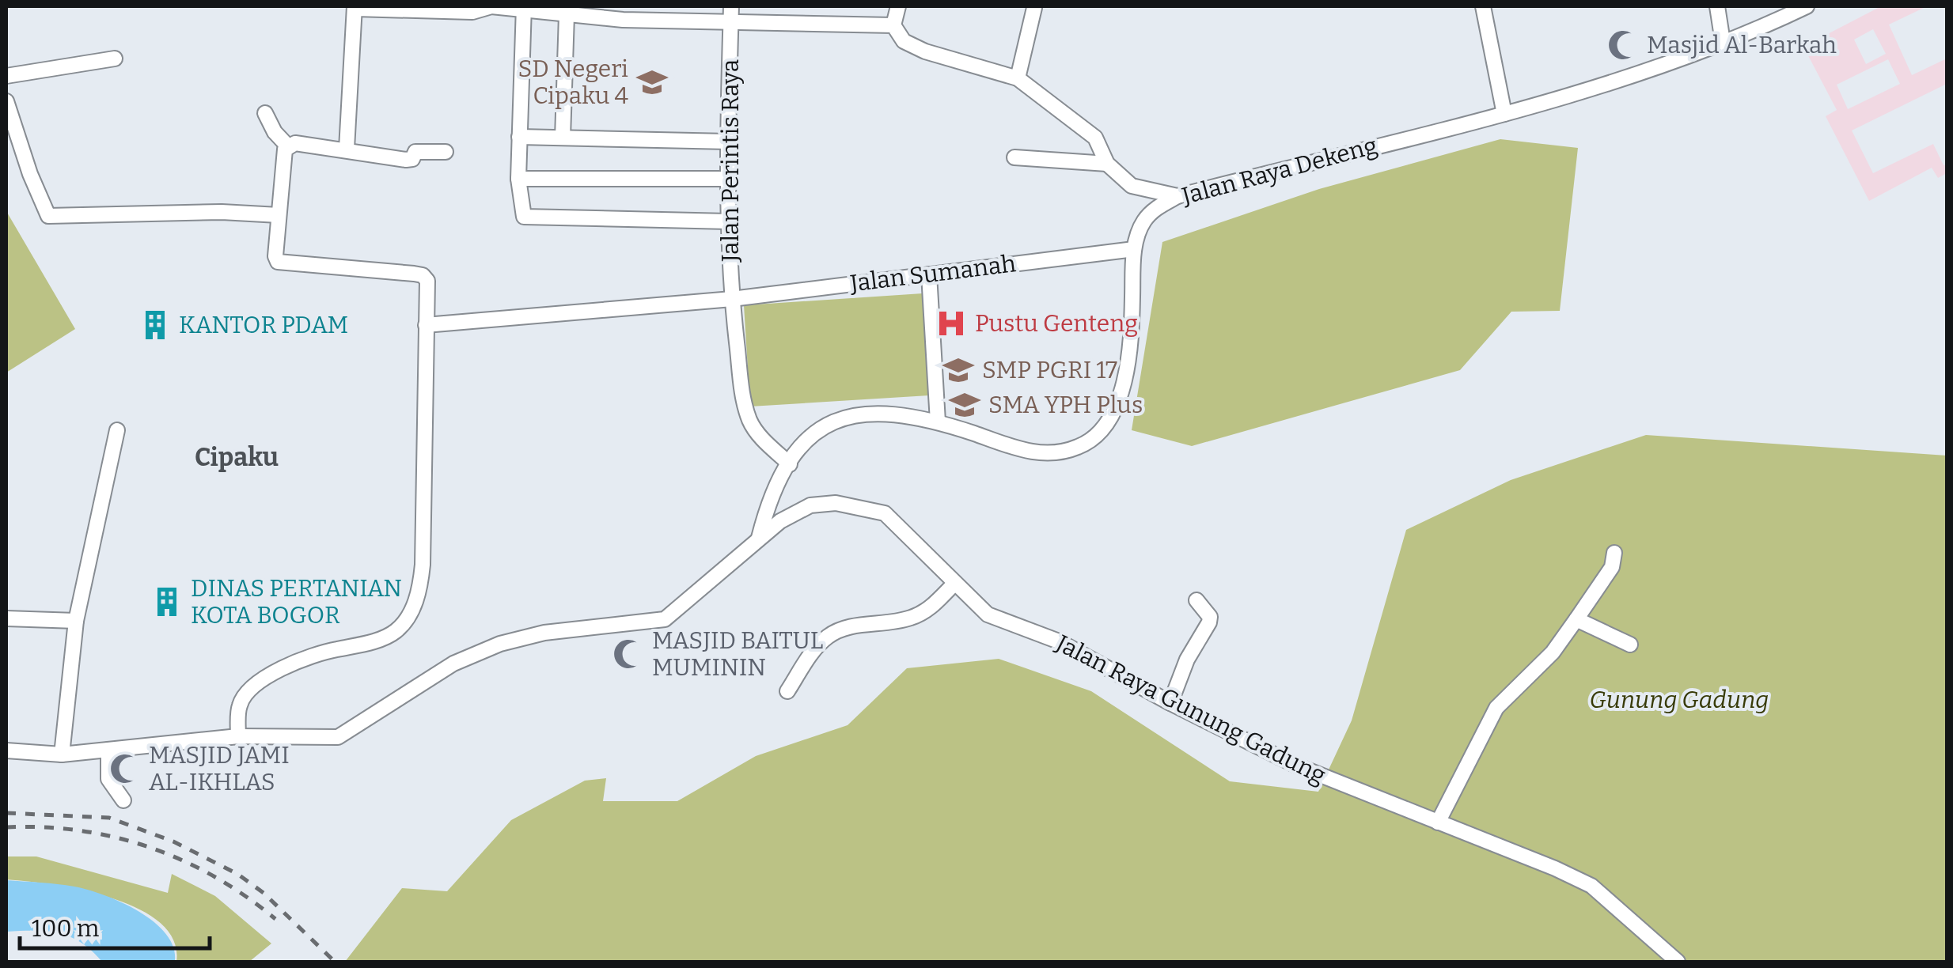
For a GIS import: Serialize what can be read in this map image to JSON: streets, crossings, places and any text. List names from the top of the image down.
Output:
{
  "streets": {
    "street": [
      "Jalan Perintis Raya",
      "Jalan Raya Dekeng",
      "Jalan Sumanah",
      "Jalan Raya Gunung Gadung"
    ]
  },
  "crossings": [
    ["Jalan Perintis Raya", "Jalan Raya Dekeng"],
    ["Jalan Perintis Raya", "Jalan Sumanah"],
    ["Jalan Raya Dekeng", "Jalan Sumanah"],
    ["Jalan Raya Dekeng", "Jalan Raya Gunung Gadung"]
  ],
  "districts": ["Cipaku"],
  "parks": ["Gunung Gadung"],
  "places": {
    "mosque": ["Masjid Al-Barkah", "MASJID BAITUL MUMININ", "MASJID JAMI AL-IKHLAS"],
    "school or university": ["SD Negeri Cipaku 4", "SMP PGRI 17", "SMA YPH Plus"],
    "hospital": ["Pustu Genteng"],
    "building": ["KANTOR PDAM", "DINAS PERTANIAN KOTA BOGOR"]
  },
  "scale_bar": "100 m"
}
